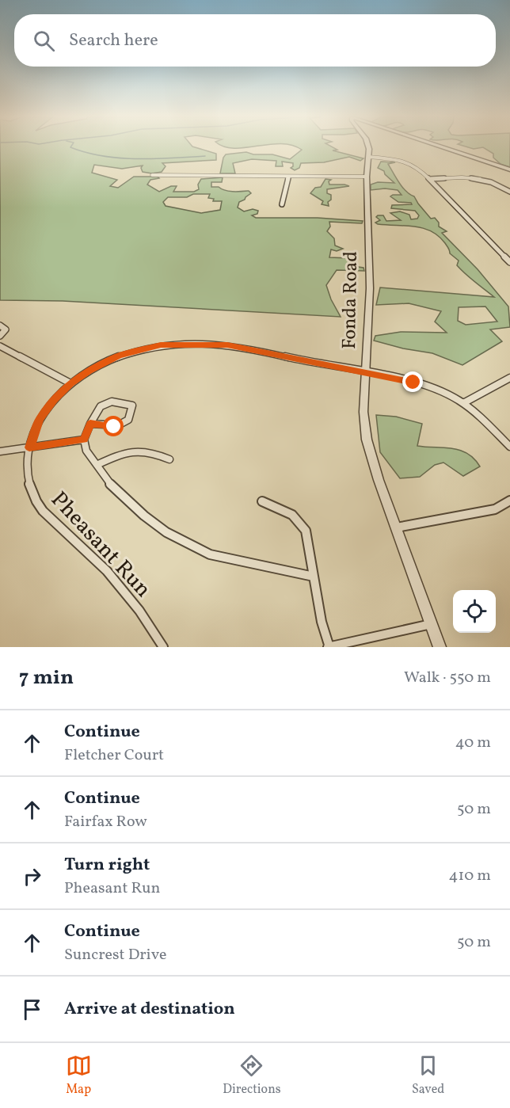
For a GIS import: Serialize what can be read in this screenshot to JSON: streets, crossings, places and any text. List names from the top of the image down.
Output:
{
  "streets": {
    "street": ["Fonda Road", "Pheasant Run"]
  },
  "crossings": [
    ["Fonda Road", "Pheasant Run"]
  ],
  "page": {
    "search": "Search here",
    "heading": ["7 min", "Walk · 550 m"],
    "list": [
      ["Continue", "Fletcher Court", "40 m"],
      ["Continue", "Fairfax Row", "50 m"],
      ["Turn right", "Pheasant Run", "410 m"],
      ["Continue", "Suncrest Drive", "50 m"],
      "Arrive at destination"
    ],
    "nav": ["Map", "Directions", "Saved"]
  }
}
